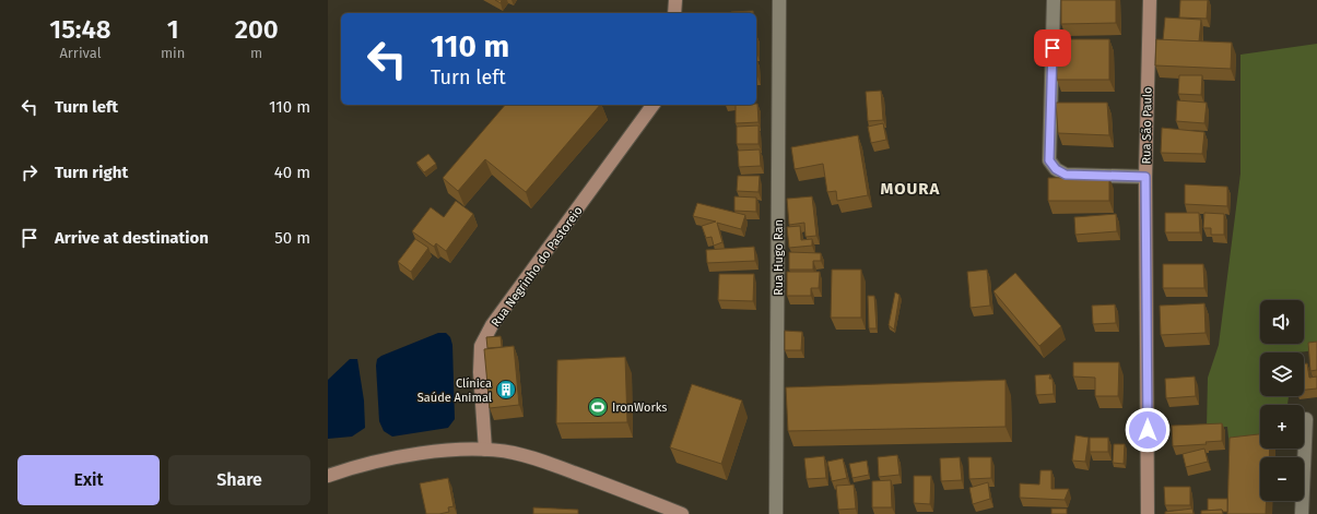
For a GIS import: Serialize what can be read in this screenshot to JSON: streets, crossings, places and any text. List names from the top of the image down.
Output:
{
  "streets": {
    "street": ["Rua São Paulo", "Rua Hugo Ran", "Rua Negrinho do Pastoreio"]
  },
  "districts": ["MOURA"],
  "places": {
    "building": ["Clínica Saúde Animal"],
    "sports": ["IronWorks"]
  },
  "page": {
    "eta": [
      "15:48",
      "Arrival",
      "1",
      "min",
      "200",
      "m"
    ],
    "turn": ["110 m", "Turn left"],
    "list": [
      {
        "name": "Turn left",
        "value": "110 m"
      },
      {
        "name": "Turn right",
        "value": "40 m"
      },
      {
        "name": "Arrive at destination",
        "value": "50 m"
      }
    ],
    "map_buttons": ["+", "−"],
    "buttons": ["Exit", "Share"]
  }
}
